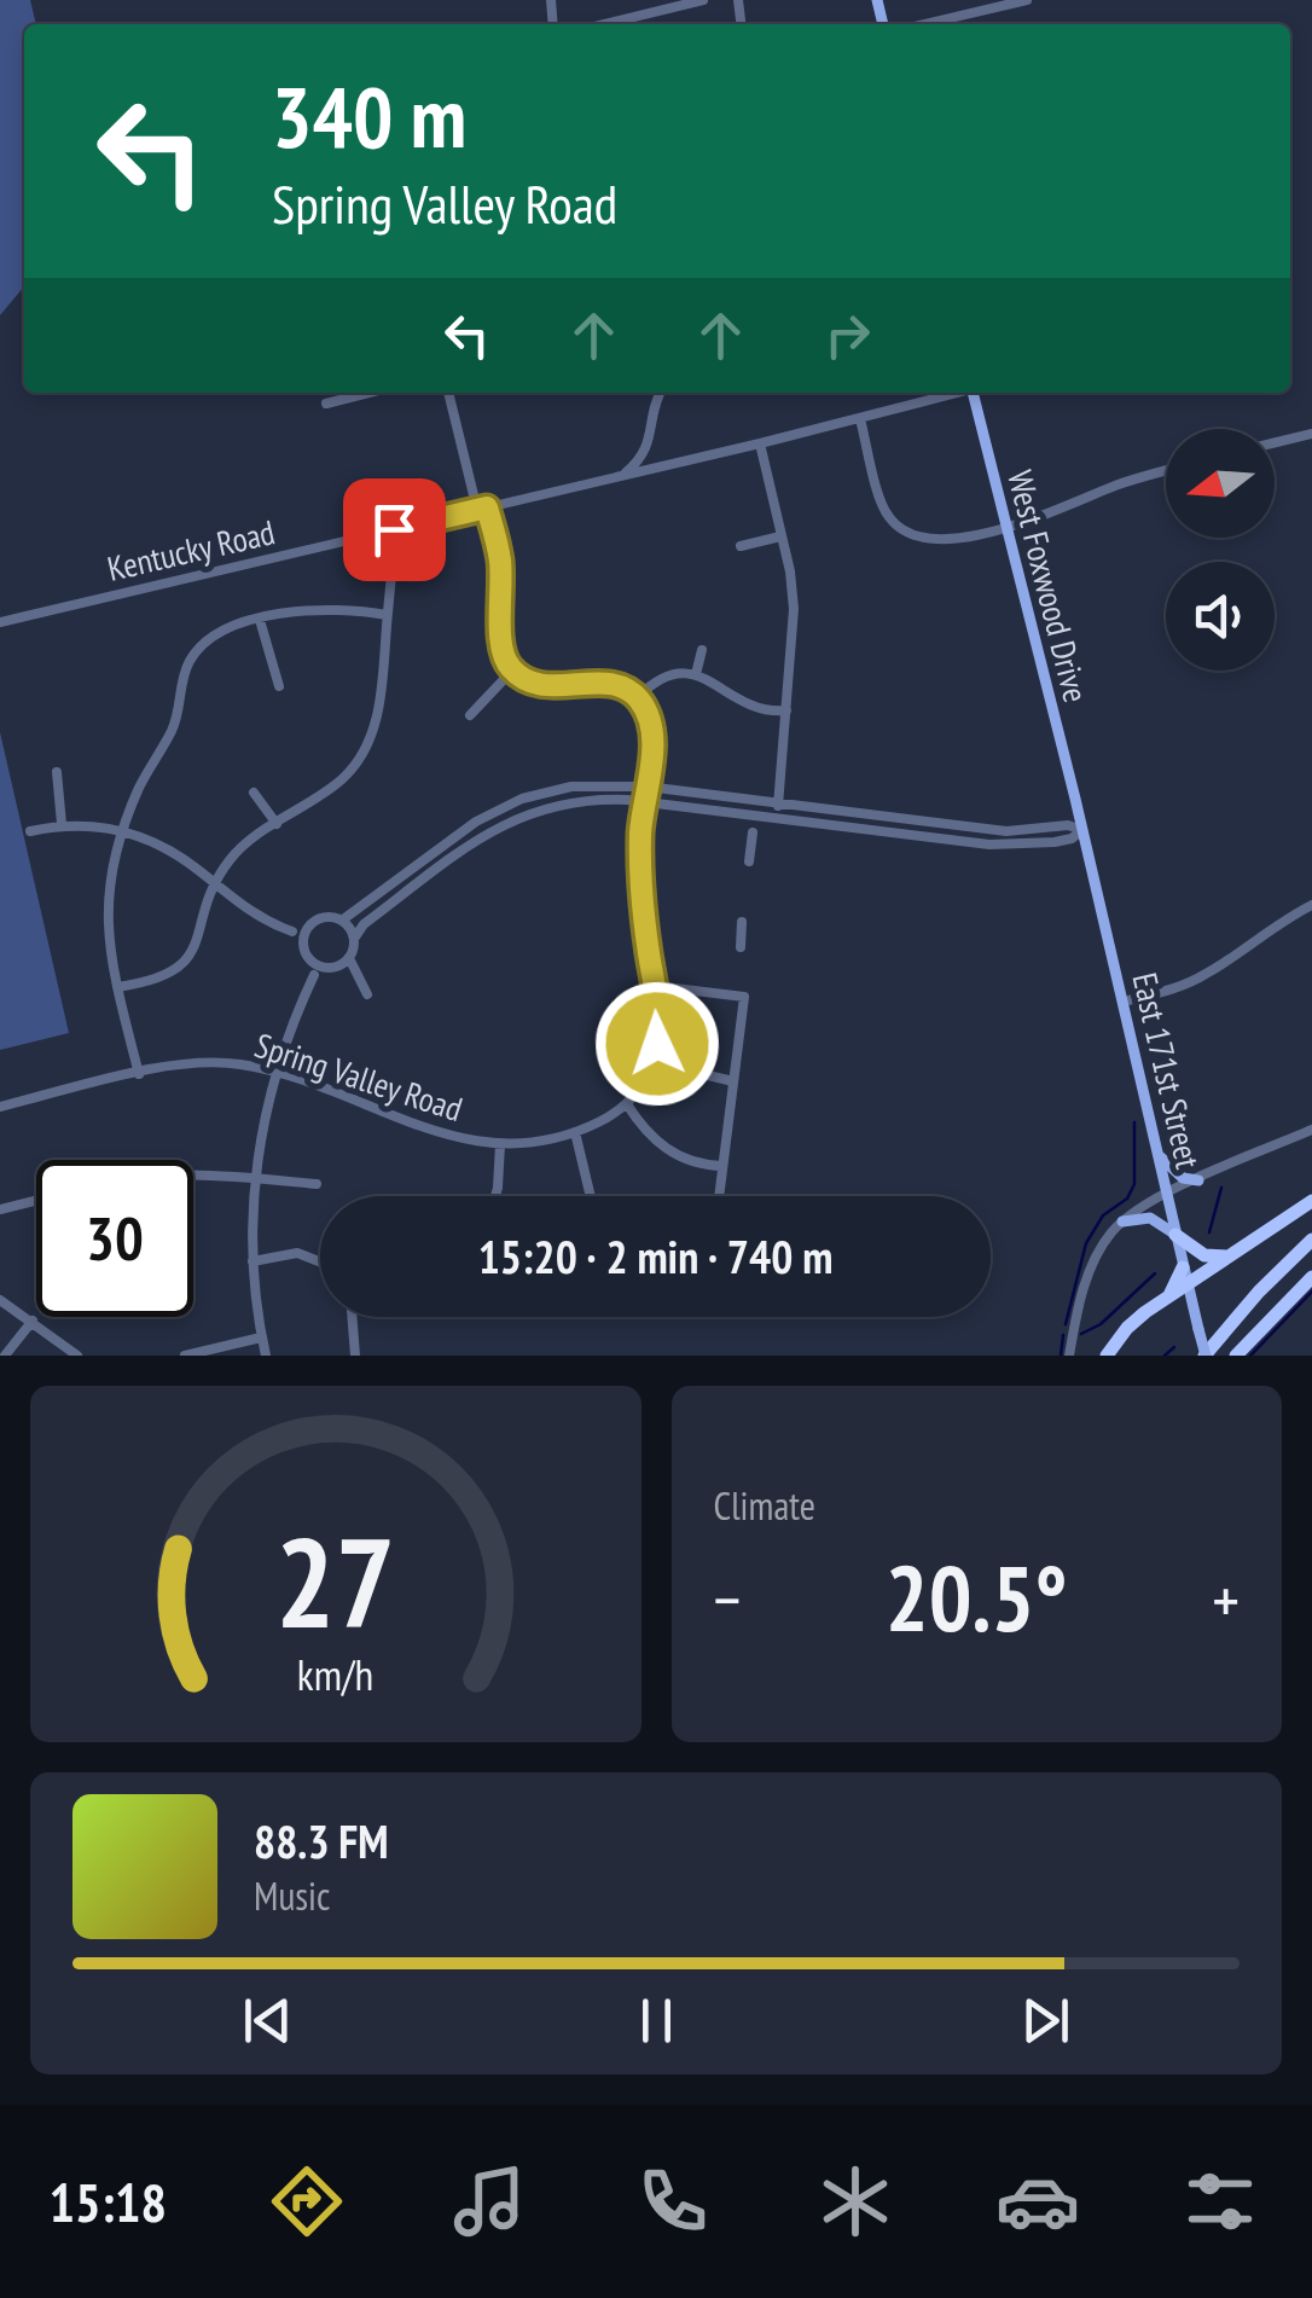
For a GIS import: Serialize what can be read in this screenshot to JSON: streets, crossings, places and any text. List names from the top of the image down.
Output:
{
  "streets": {
    "main road": ["West Foxwood Drive", "East 171st Street"],
    "street": ["Kentucky Road", "Spring Valley Road"]
  },
  "crossings": [
    ["West Foxwood Drive", "East 171st Street"]
  ],
  "north": "left",
  "page": {
    "turn": ["340 m", "Spring Valley Road"],
    "limit": "30",
    "trip": "15:20 · 2 min · 740 m",
    "tile": "Climate",
    "heat": ["−", "20.5°", "+"],
    "song": ["88.3 FM", "Music"],
    "tabs": "15:18",
    "gauge": ["27", "km/h"]
  }
}
